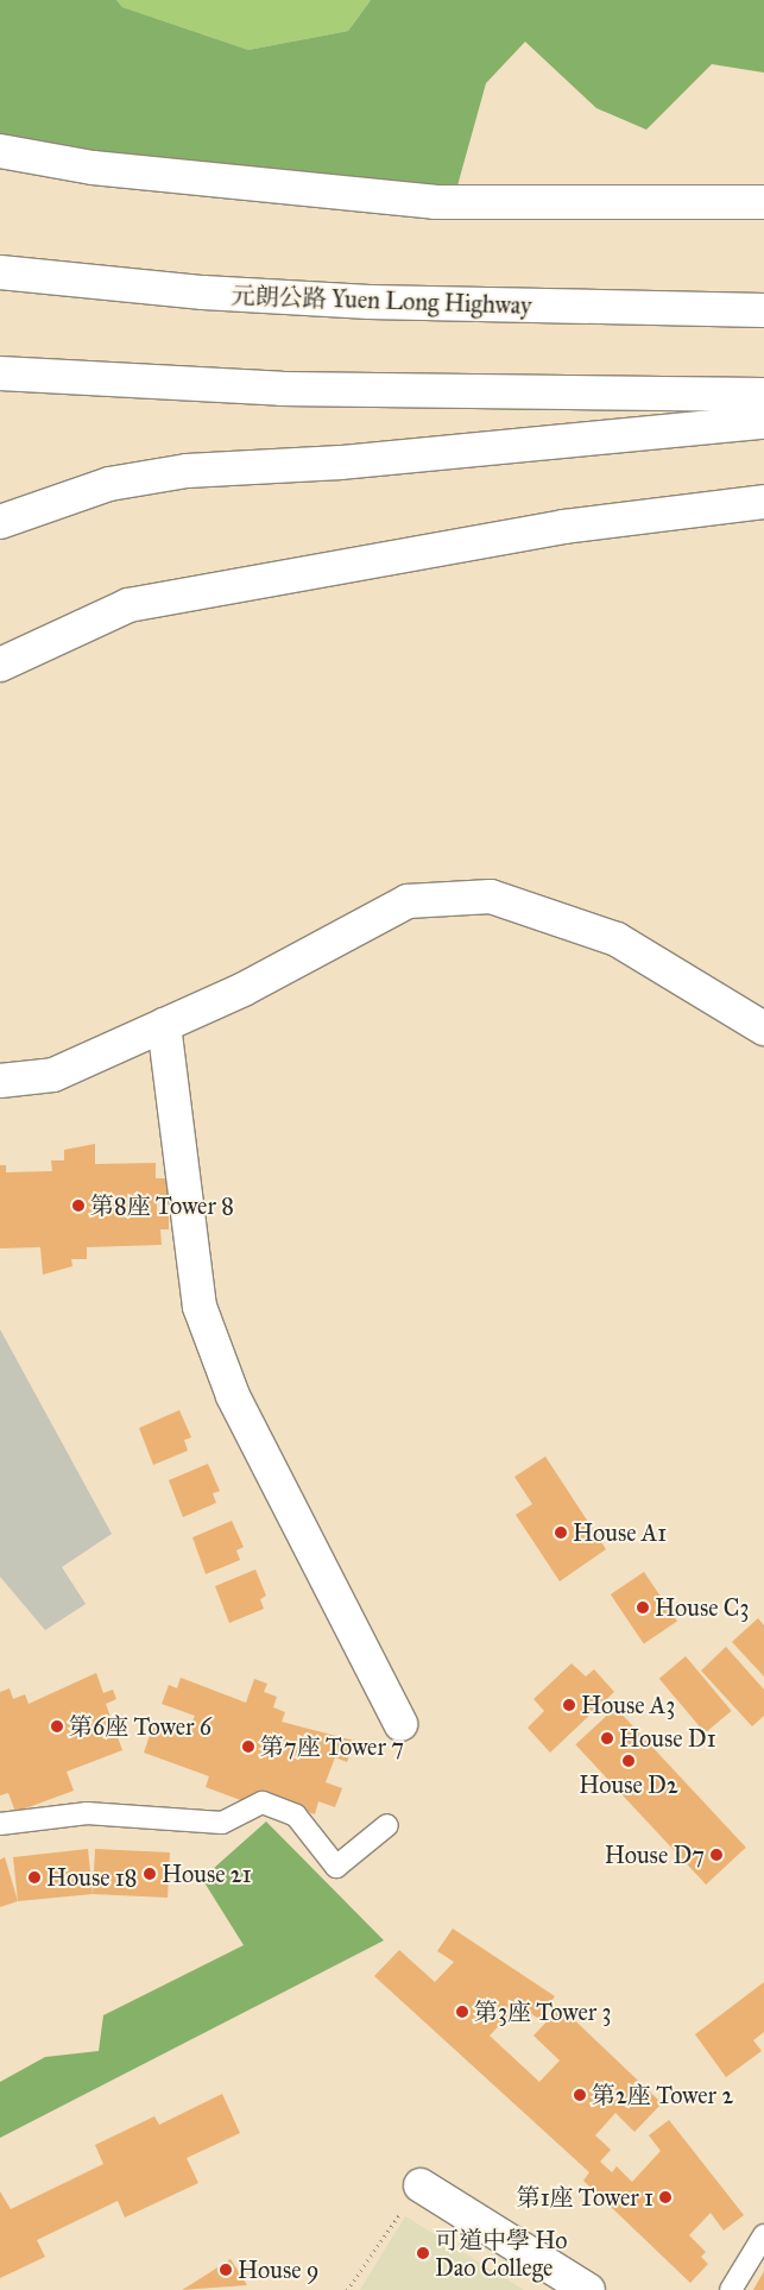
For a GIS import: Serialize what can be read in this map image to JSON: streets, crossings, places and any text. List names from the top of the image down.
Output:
{
  "streets": {
    "main road": ["元朗公路 Yuen Long Highway"]
  },
  "places": [
    "第8座 Tower 8",
    "House A1",
    "House C3",
    "House A3",
    "第6座 Tower 6",
    "House D1",
    "第7座 Tower 7",
    "House D2",
    "House D7",
    "House 21",
    "House 18",
    "第3座 Tower 3",
    "第2座 Tower 2",
    "第1座 Tower 1",
    "可道中學 Ho Dao College",
    "House 9"
  ]
}
